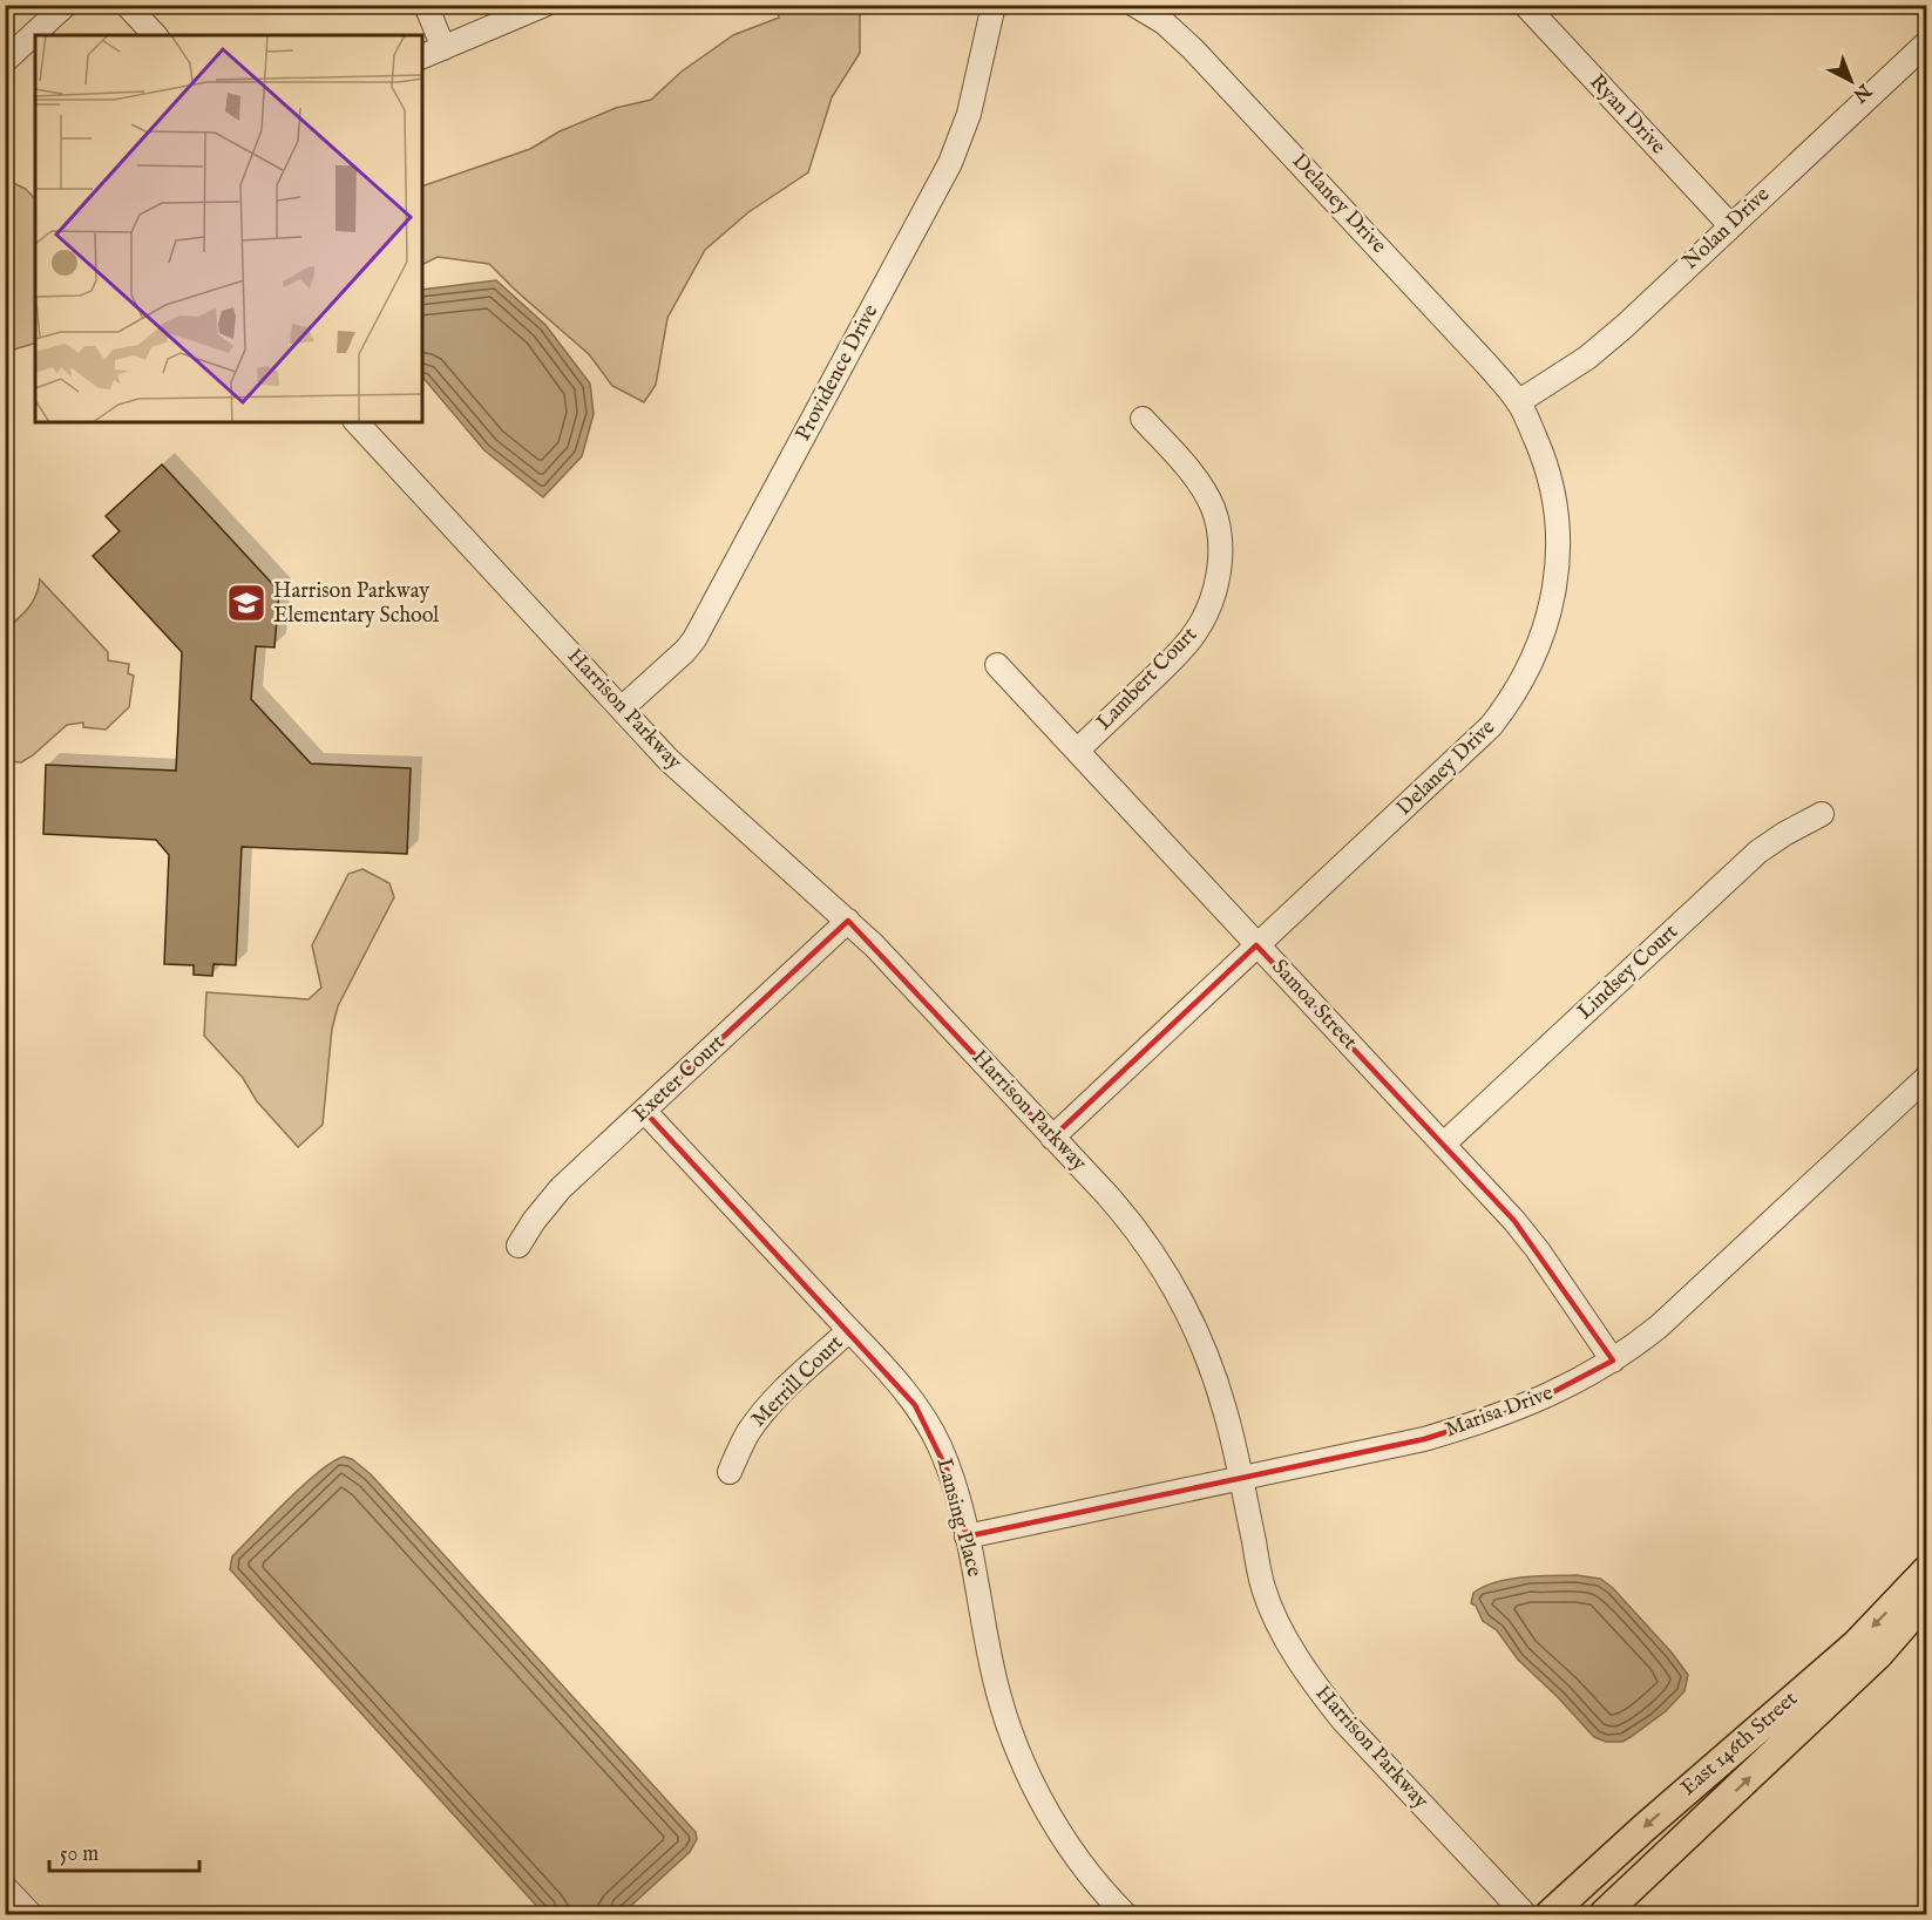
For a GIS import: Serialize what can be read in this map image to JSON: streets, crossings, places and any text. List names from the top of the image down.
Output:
{
  "streets": {
    "main road": ["East 146th Street"],
    "street": [
      "Ryan Drive",
      "Delaney Drive",
      "Nolan Drive",
      "Providence Drive",
      "Lambert Court",
      "Harrison Parkway",
      "Lindsey Court",
      "Samoa Street",
      "Exeter Court",
      "Merrill Court",
      "Marisa Drive",
      "Lansing Place"
    ]
  },
  "crossings": [
    ["Ryan Drive", "Nolan Drive"],
    ["Delaney Drive", "Nolan Drive"],
    ["Delaney Drive", "Harrison Parkway"],
    ["Delaney Drive", "Samoa Street"],
    ["Providence Drive", "Harrison Parkway"],
    ["Lambert Court", "Samoa Street"],
    ["Harrison Parkway", "Exeter Court"],
    ["Harrison Parkway", "Marisa Drive"],
    ["Lindsey Court", "Samoa Street"],
    ["Samoa Street", "Marisa Drive"],
    ["Exeter Court", "Lansing Place"],
    ["Merrill Court", "Lansing Place"],
    ["Marisa Drive", "Lansing Place"]
  ],
  "places": {
    "school or university": ["Harrison Parkway Elementary School"]
  },
  "scale_bar": "50 m",
  "north": "bottom right"
}
